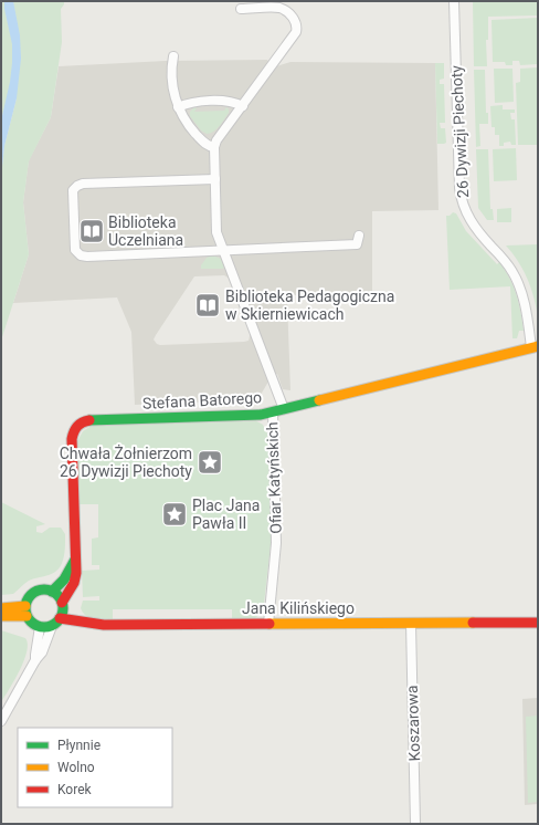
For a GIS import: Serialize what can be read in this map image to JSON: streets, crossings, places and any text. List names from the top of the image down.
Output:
{
  "streets": {
    "street": [
      "26 Dywizji Piechoty",
      "Stefana Batorego",
      "Ofiar Katyńskich",
      "Jana Kilińskiego",
      "Koszarowa"
    ]
  },
  "crossings": [
    ["26 Dywizji Piechoty", "Stefana Batorego"],
    ["Stefana Batorego", "Ofiar Katyńskich"],
    ["Stefana Batorego", "Jana Kilińskiego"],
    ["Ofiar Katyńskich", "Jana Kilińskiego"],
    ["Jana Kilińskiego", "Koszarowa"]
  ],
  "places": {
    "library": ["Biblioteka Uczelniana", "Biblioteka Pedagogiczna w Skierniewicach"],
    "place": ["Chwała Żołnierzom 26 Dywizji Piechoty", "Plac Jana Pawła II"]
  },
  "legend": ["Płynnie", "Wolno", "Korek"]
}
